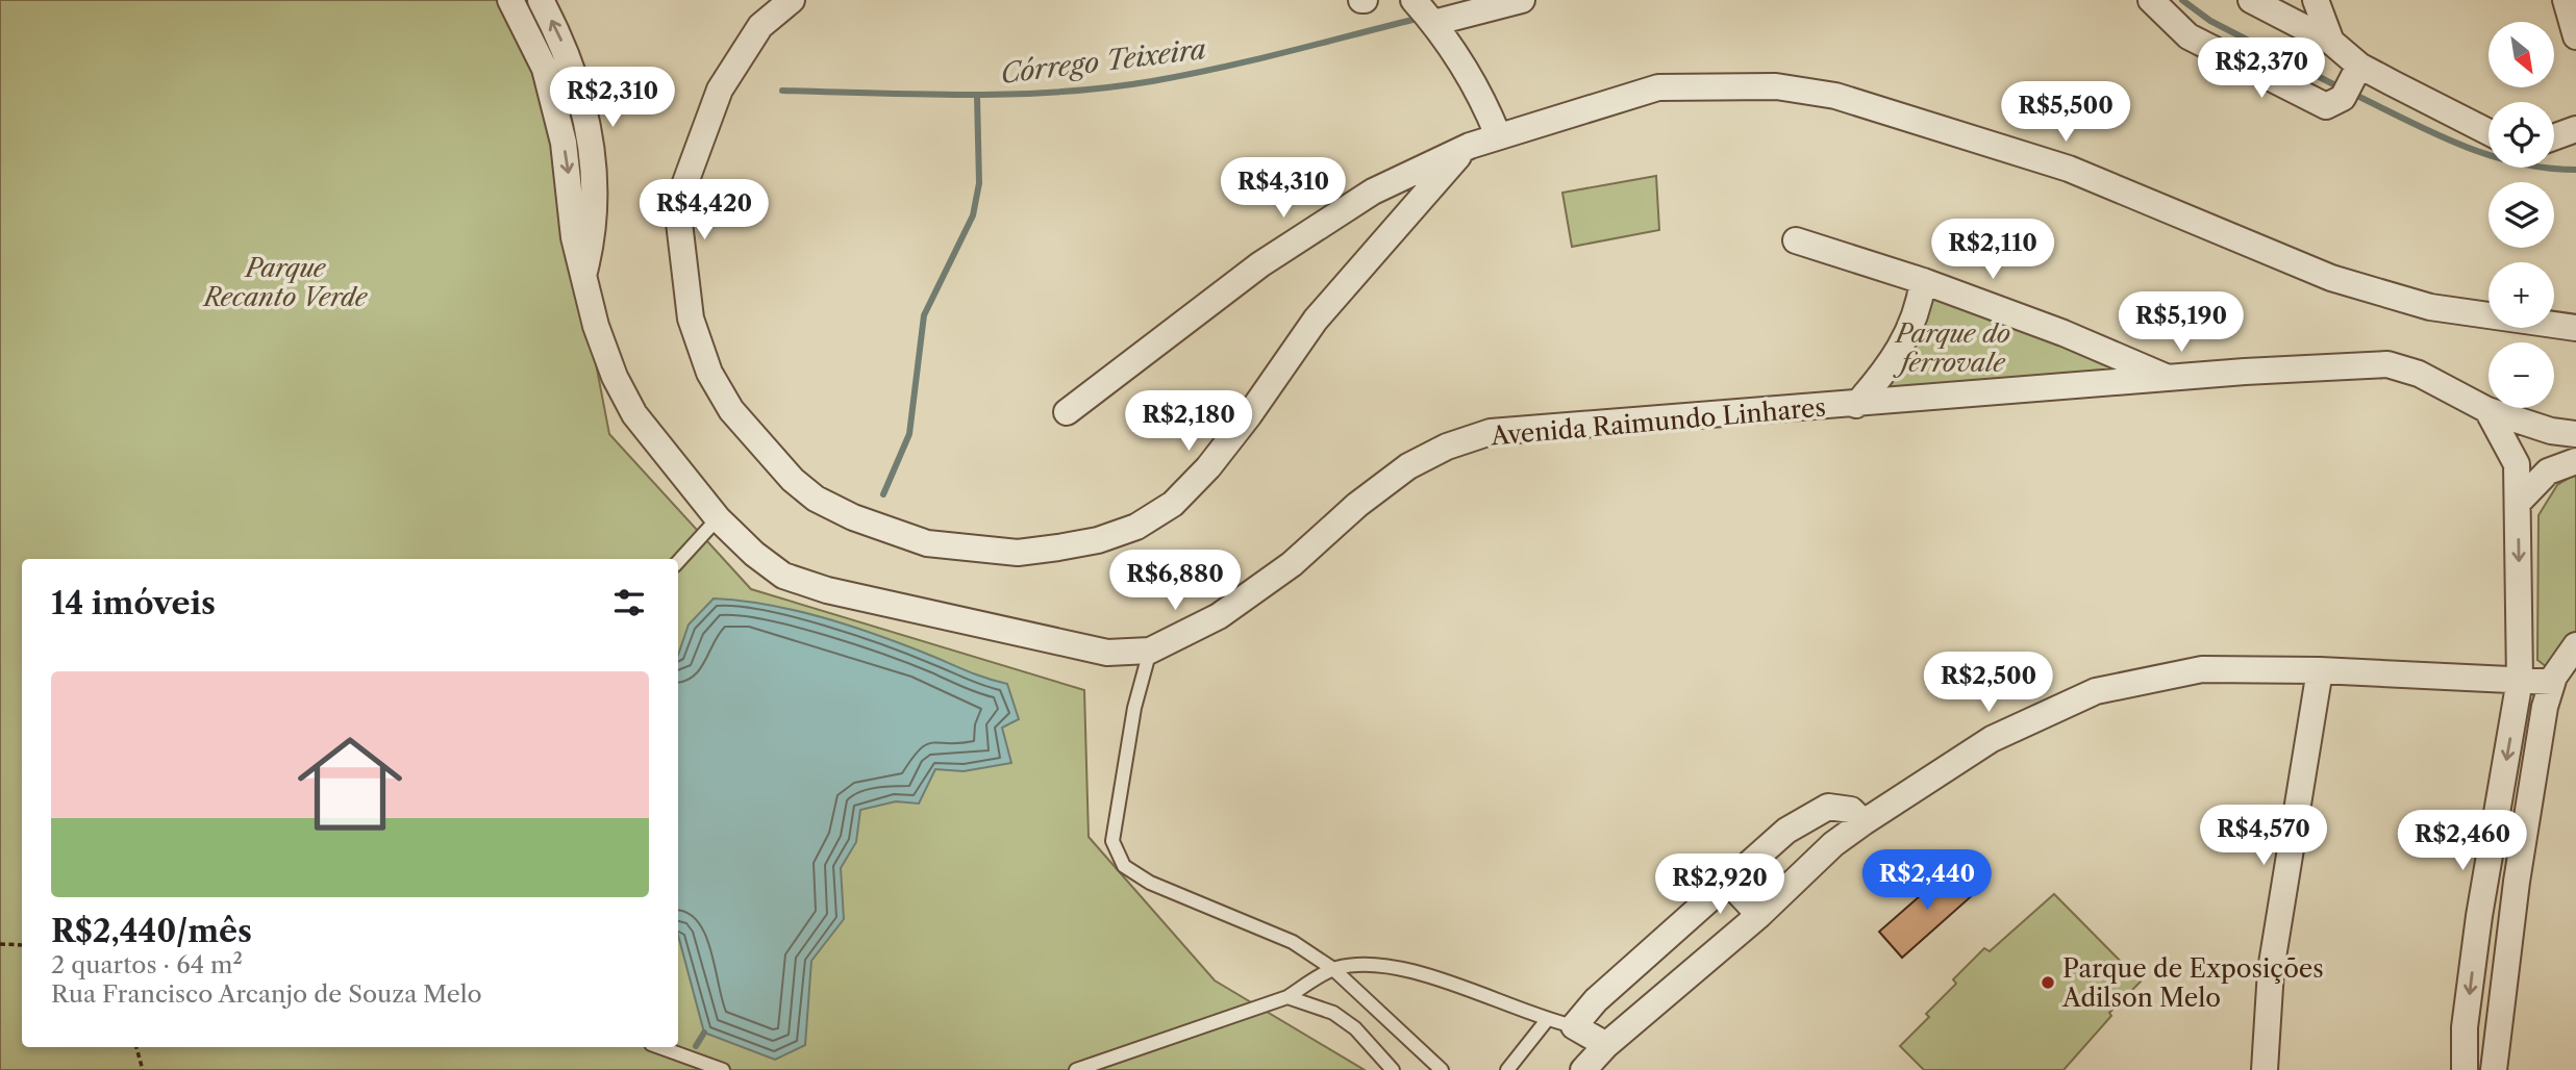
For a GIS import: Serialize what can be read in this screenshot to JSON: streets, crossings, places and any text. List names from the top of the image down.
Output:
{
  "streets": {
    "street": ["Avenida Raimundo Linhares"]
  },
  "water": ["Córrego Teixeira"],
  "parks": ["Parque Recanto Verde", "Parque do ferrovale"],
  "places": ["Parque de Exposições Adilson Melo"],
  "north": "bottom right",
  "page": {
    "map_buttons": ["+", "−"],
    "price": [
      "R$2,370",
      "R$2,310",
      "R$5,500",
      "R$4,310",
      "R$4,420",
      "R$2,110",
      "R$5,190",
      "R$2,180",
      "R$6,880",
      "R$2,500",
      "R$4,570",
      "R$2,460",
      "R$2,440",
      "R$2,920"
    ],
    "heading": "14 imóveis",
    "list": [
      {
        "name": "R$2,440/mês",
        "note": "2 quartos · 64 m² · Rua Francisco Arcanjo de Souza Melo"
      }
    ]
  }
}
